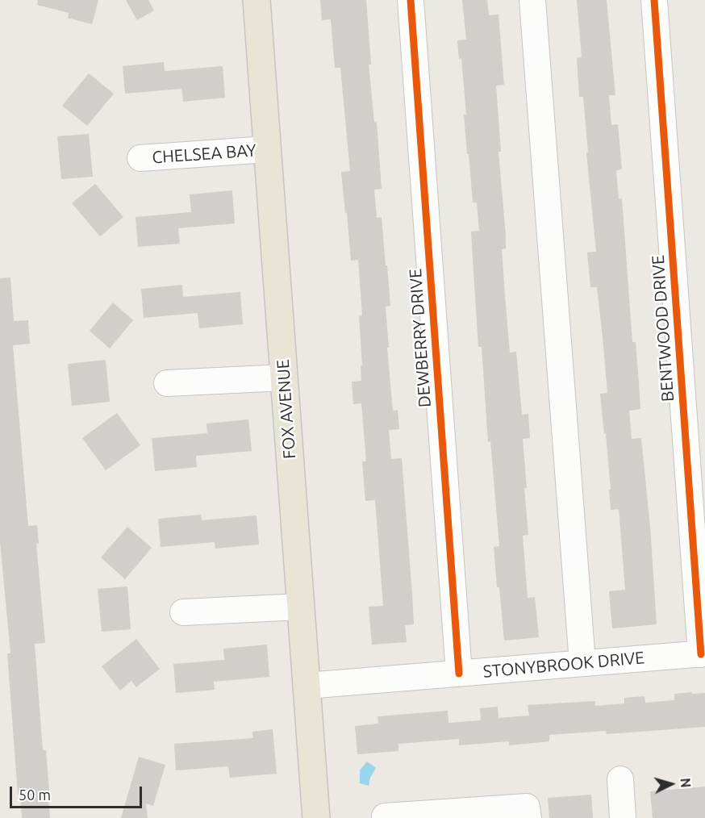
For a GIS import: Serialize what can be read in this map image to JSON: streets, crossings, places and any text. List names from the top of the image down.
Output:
{
  "streets": {
    "main road": ["FOX AVENUE"],
    "street": [
      "CHELSEA BAY",
      "BENTWOOD DRIVE",
      "DEWBERRY DRIVE",
      "STONYBROOK DRIVE"
    ]
  },
  "crossings": [
    ["CHELSEA BAY", "FOX AVENUE"],
    ["BENTWOOD DRIVE", "STONYBROOK DRIVE"],
    ["DEWBERRY DRIVE", "STONYBROOK DRIVE"],
    ["FOX AVENUE", "STONYBROOK DRIVE"]
  ],
  "scale_bar": "50 m",
  "north": "right"
}
